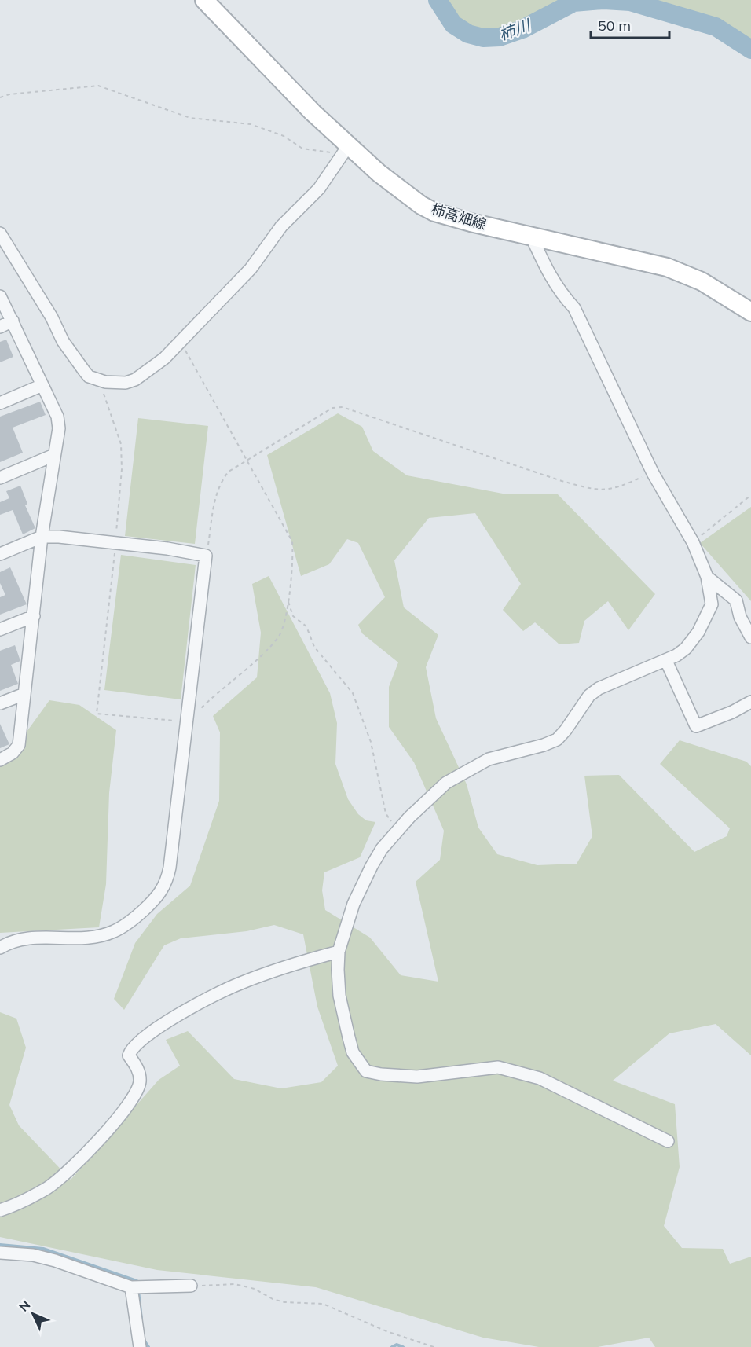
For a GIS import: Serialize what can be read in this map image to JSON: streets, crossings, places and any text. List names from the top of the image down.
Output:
{
  "streets": {
    "main road": ["柿高畑線"]
  },
  "water": ["柿川"],
  "scale_bar": "50 m",
  "north": "top left"
}
